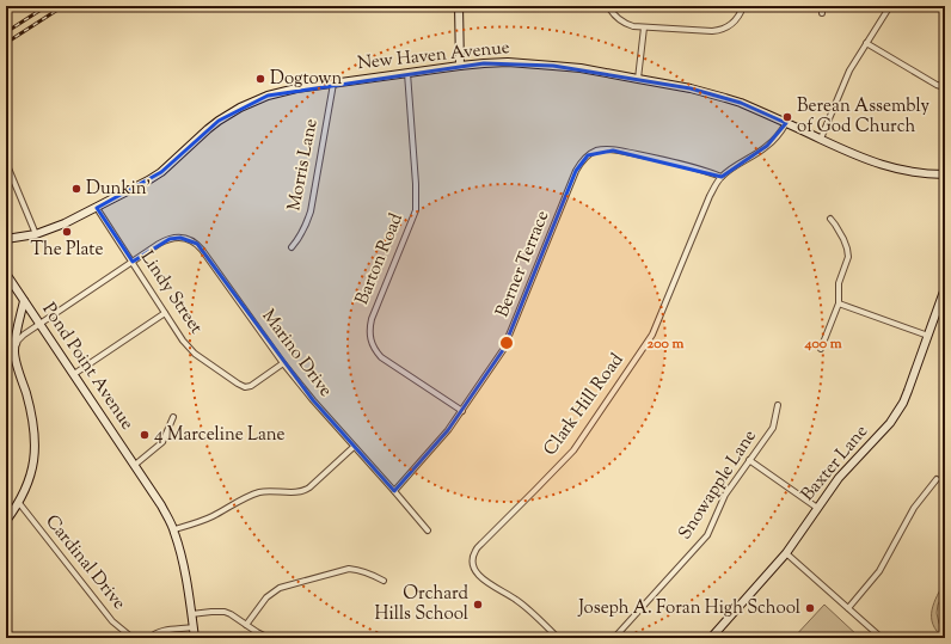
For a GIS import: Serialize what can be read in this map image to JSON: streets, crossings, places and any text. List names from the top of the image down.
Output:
{
  "streets": {
    "main road": ["New Haven Avenue", "Pond Point Avenue", "Baxter Lane"],
    "street": [
      "Morris Lane",
      "Barton Road",
      "Berner Terrace",
      "Lindy Street",
      "Marino Drive",
      "Clark Hill Road",
      "Snowapple Lane",
      "Cardinal Drive"
    ]
  },
  "crossings": [
    ["New Haven Avenue", "Morris Lane"],
    ["New Haven Avenue", "Barton Road"],
    ["New Haven Avenue", "Lindy Street"],
    ["New Haven Avenue", "Clark Hill Road"],
    ["Barton Road", "Berner Terrace"],
    ["Berner Terrace", "Marino Drive"],
    ["Berner Terrace", "Clark Hill Road"],
    ["Lindy Street", "Marino Drive"],
    ["Marino Drive", "Pond Point Avenue"]
  ],
  "places": [
    "Dogtown",
    "Berean Assembly of God Church",
    "Dunkin'",
    "The Plate",
    "4 Marceline Lane",
    "Orchard Hills School",
    "Joseph A. Foran High School"
  ],
  "rings": ["200 m", "400 m"]
}
